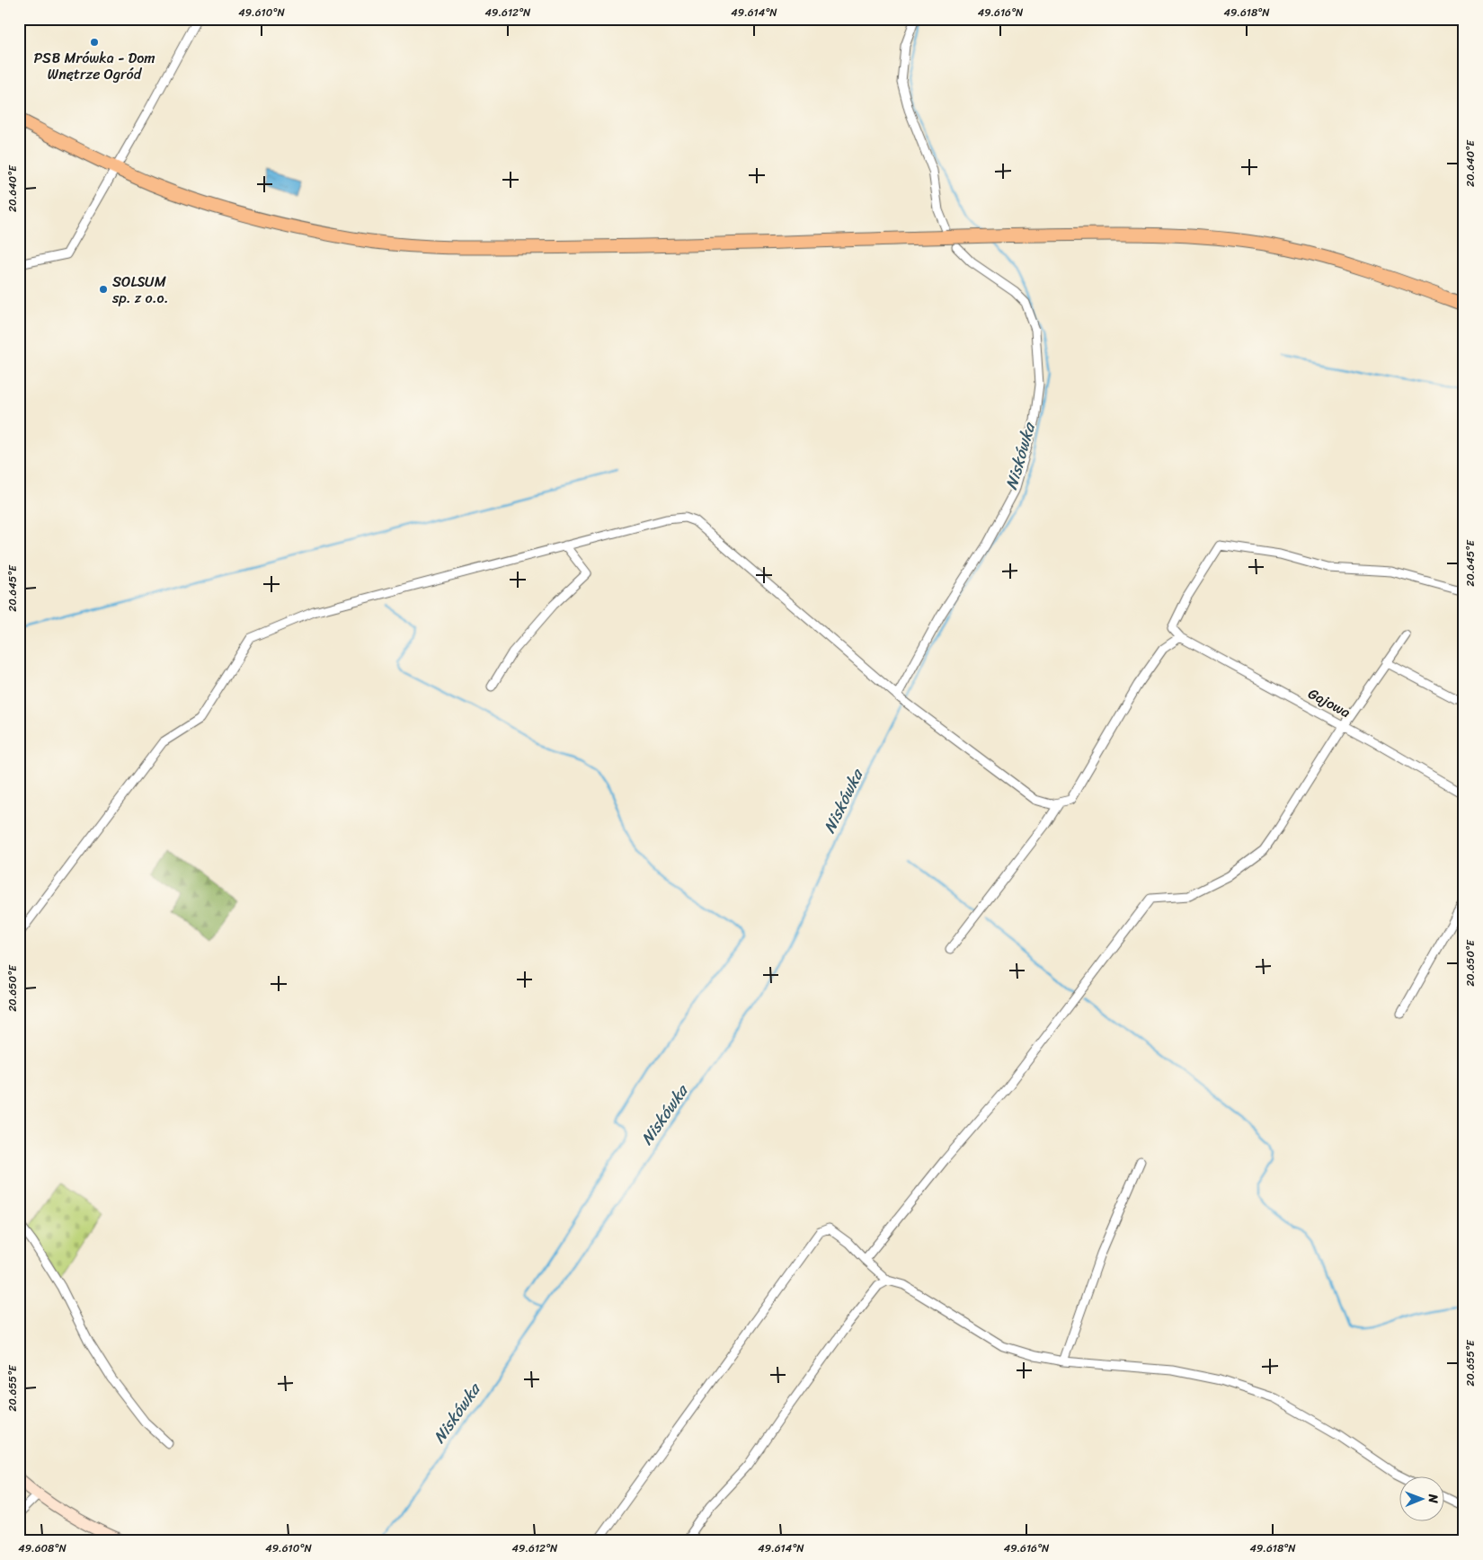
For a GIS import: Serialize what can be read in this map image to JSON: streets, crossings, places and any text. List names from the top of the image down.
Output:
{
  "streets": {
    "street": ["Gajowa"]
  },
  "water": ["Niskówka"],
  "places": ["PSB Mrówka - Dom Wnętrze Ogród", "SOLSUM sp. z o.o."],
  "north": "right",
  "coordinates": [
    "49.610°N",
    "49.612°N",
    "49.614°N",
    "49.616°N",
    "49.618°N",
    "20.640°E",
    "20.645°E",
    "20.650°E",
    "20.655°E",
    "49.608°N"
  ]
}
